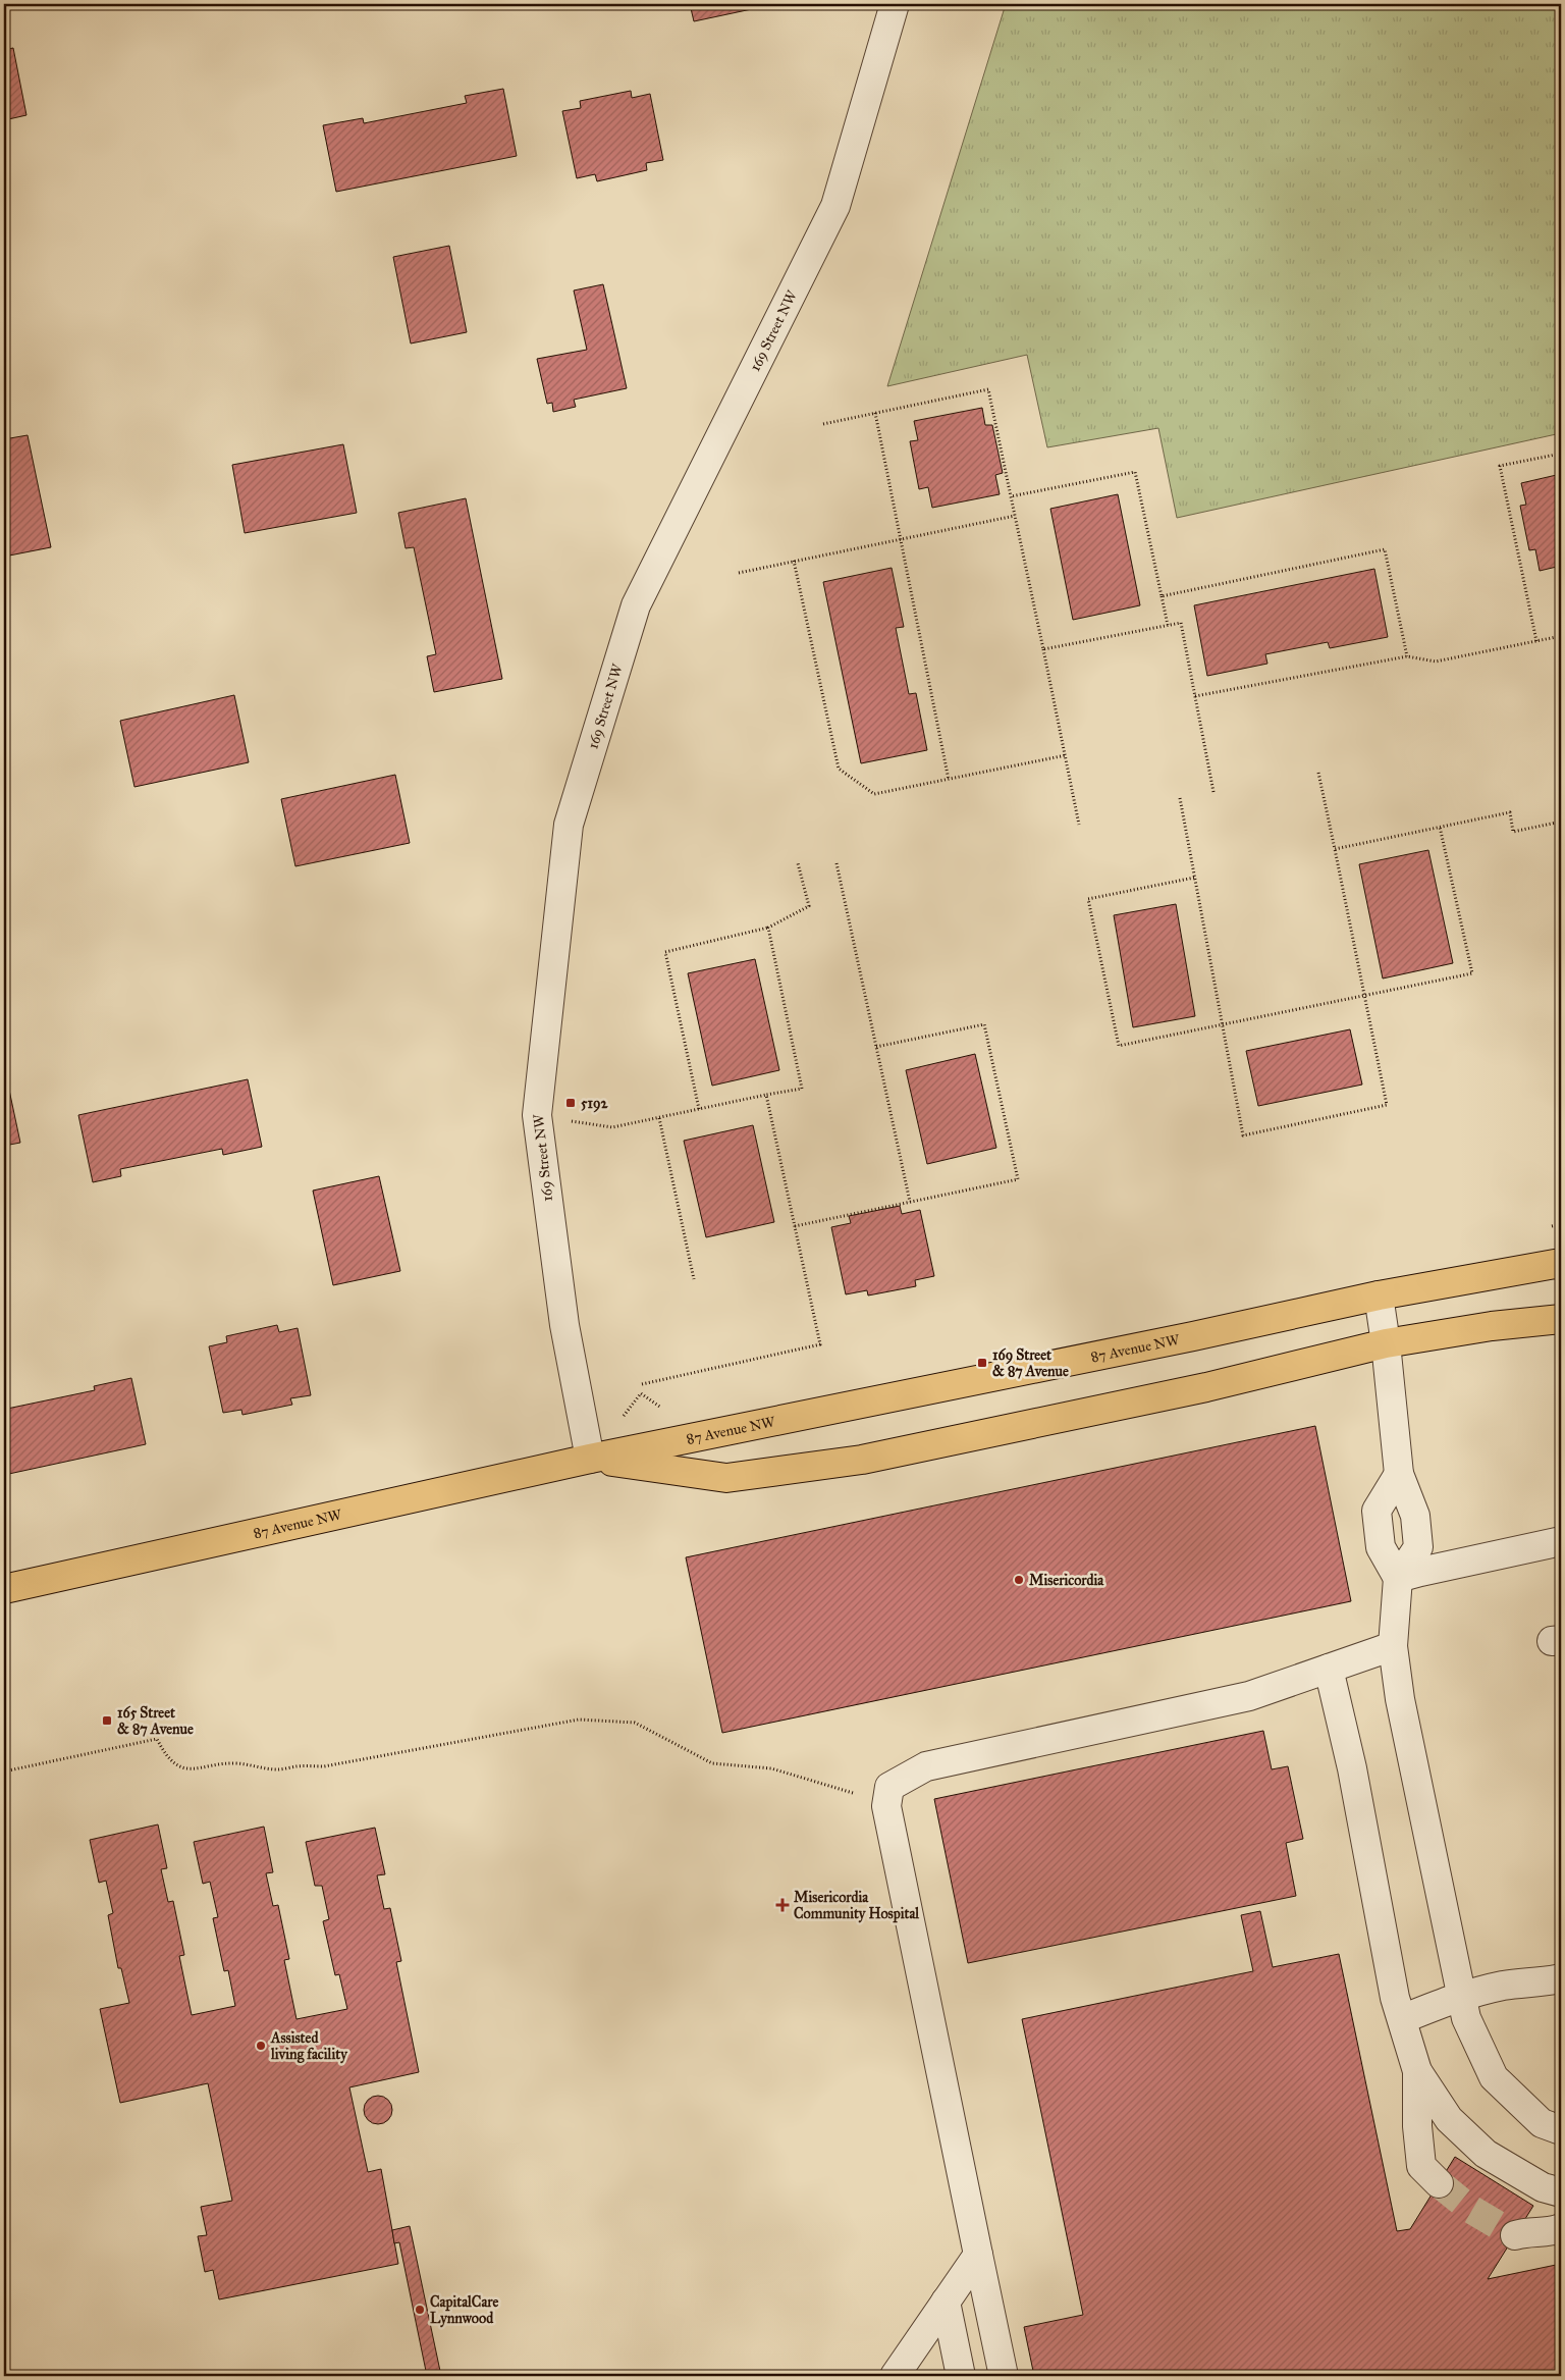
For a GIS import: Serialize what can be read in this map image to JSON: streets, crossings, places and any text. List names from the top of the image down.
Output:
{
  "streets": {
    "main road": ["87 Avenue NW"],
    "street": ["169 Street NW"]
  },
  "crossings": [
    ["169 Street NW", "87 Avenue NW"]
  ],
  "places": {
    "transit": ["5192", "169 Street & 87 Avenue", "165 Street & 87 Avenue"],
    "other": ["Misericordia", "Assisted living facility", "CapitalCare Lynnwood"],
    "health": ["Misericordia Community Hospital"]
  }
}
